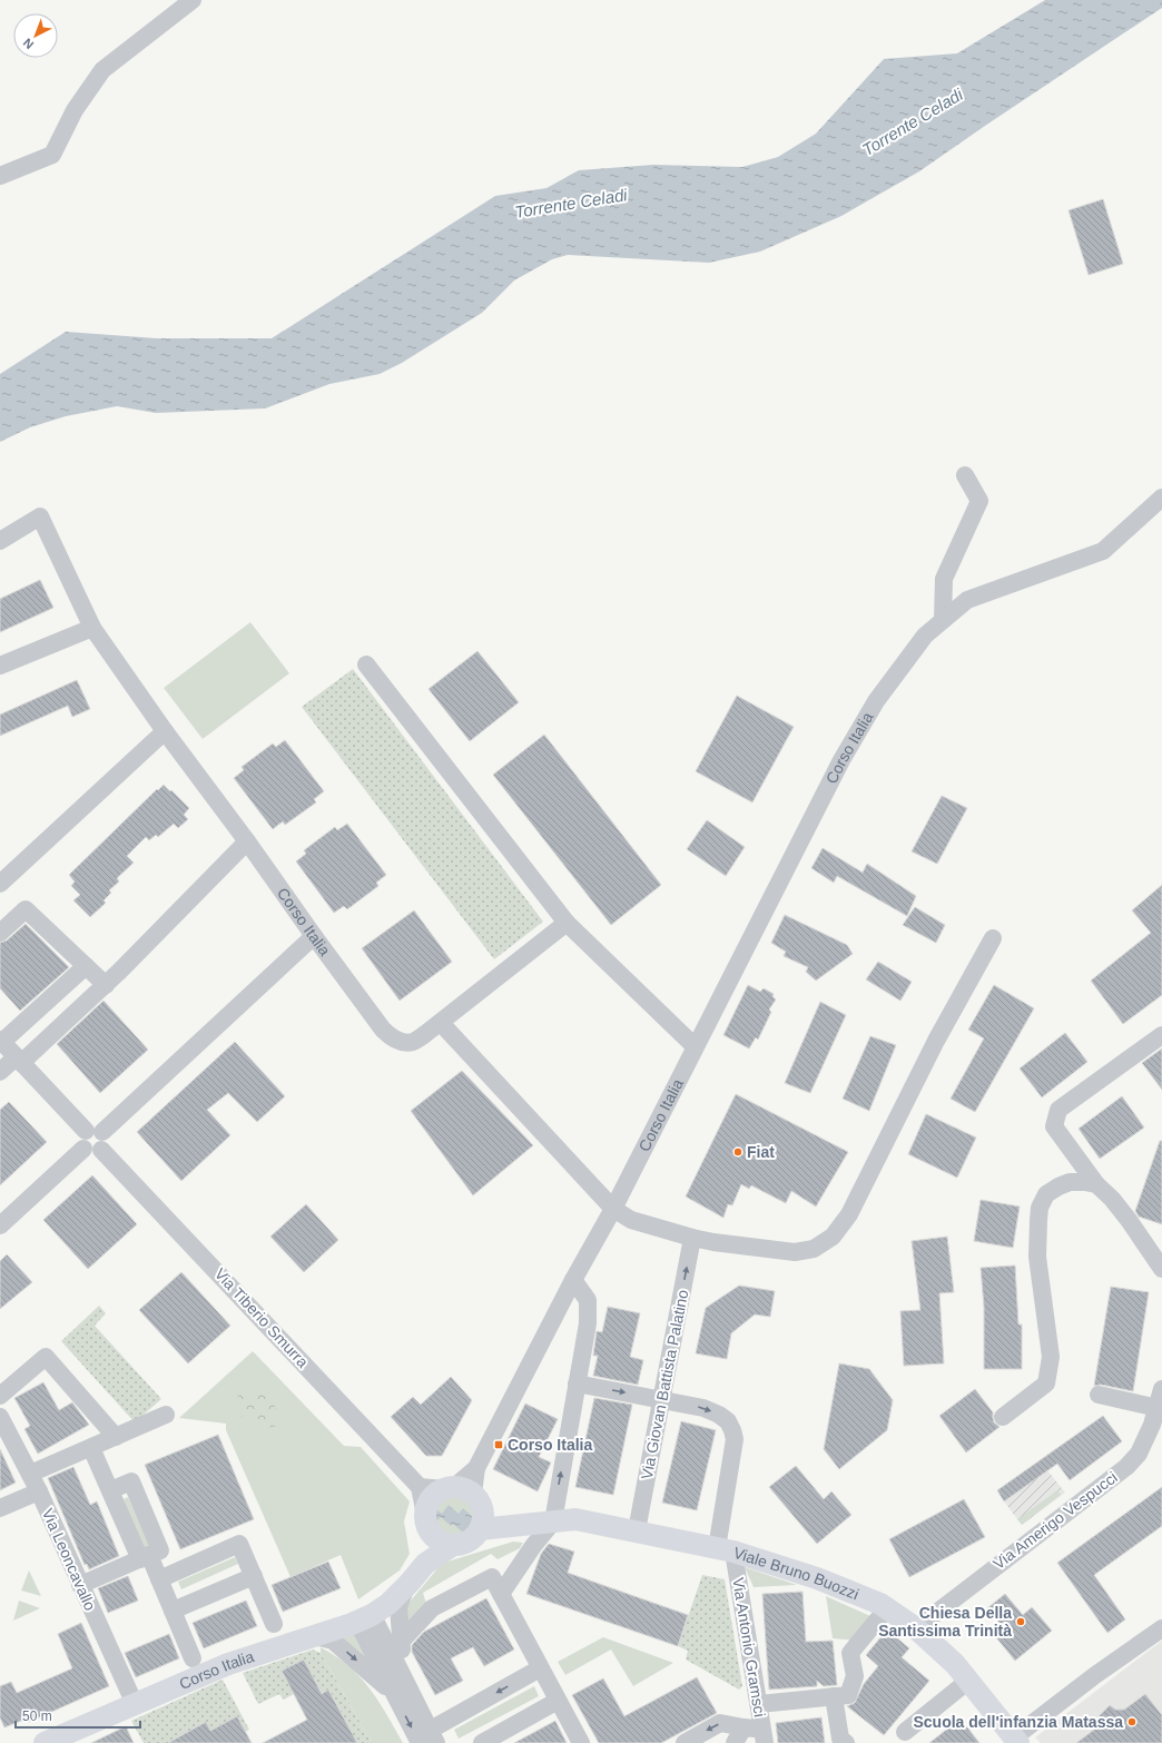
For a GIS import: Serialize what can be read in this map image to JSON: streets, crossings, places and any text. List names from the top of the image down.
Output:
{
  "streets": {
    "main road": ["Corso Italia", "Viale Bruno Buozzi"],
    "street": [
      "Via Tiberio Smurra",
      "Via Giovan Battista Palatino",
      "Via Amerigo Vespucci",
      "Via Leoncavallo",
      "Via Antonio Gramsci"
    ]
  },
  "crossings": [
    ["Corso Italia", "Via Leoncavallo"],
    ["Corso Italia", "Viale Bruno Buozzi"],
    ["Via Giovan Battista Palatino", "Viale Bruno Buozzi"],
    ["Via Giovan Battista Palatino", "Via Antonio Gramsci"],
    ["Via Amerigo Vespucci", "Viale Bruno Buozzi"],
    ["Viale Bruno Buozzi", "Via Antonio Gramsci"]
  ],
  "water": ["Torrente Celadi"],
  "places": {
    "other": ["Fiat", "Chiesa Della Santissima Trinità", "Scuola dell'infanzia Matassa"],
    "transit": ["Corso Italia"]
  },
  "scale_bar": "50 m",
  "north": "bottom left"
}
